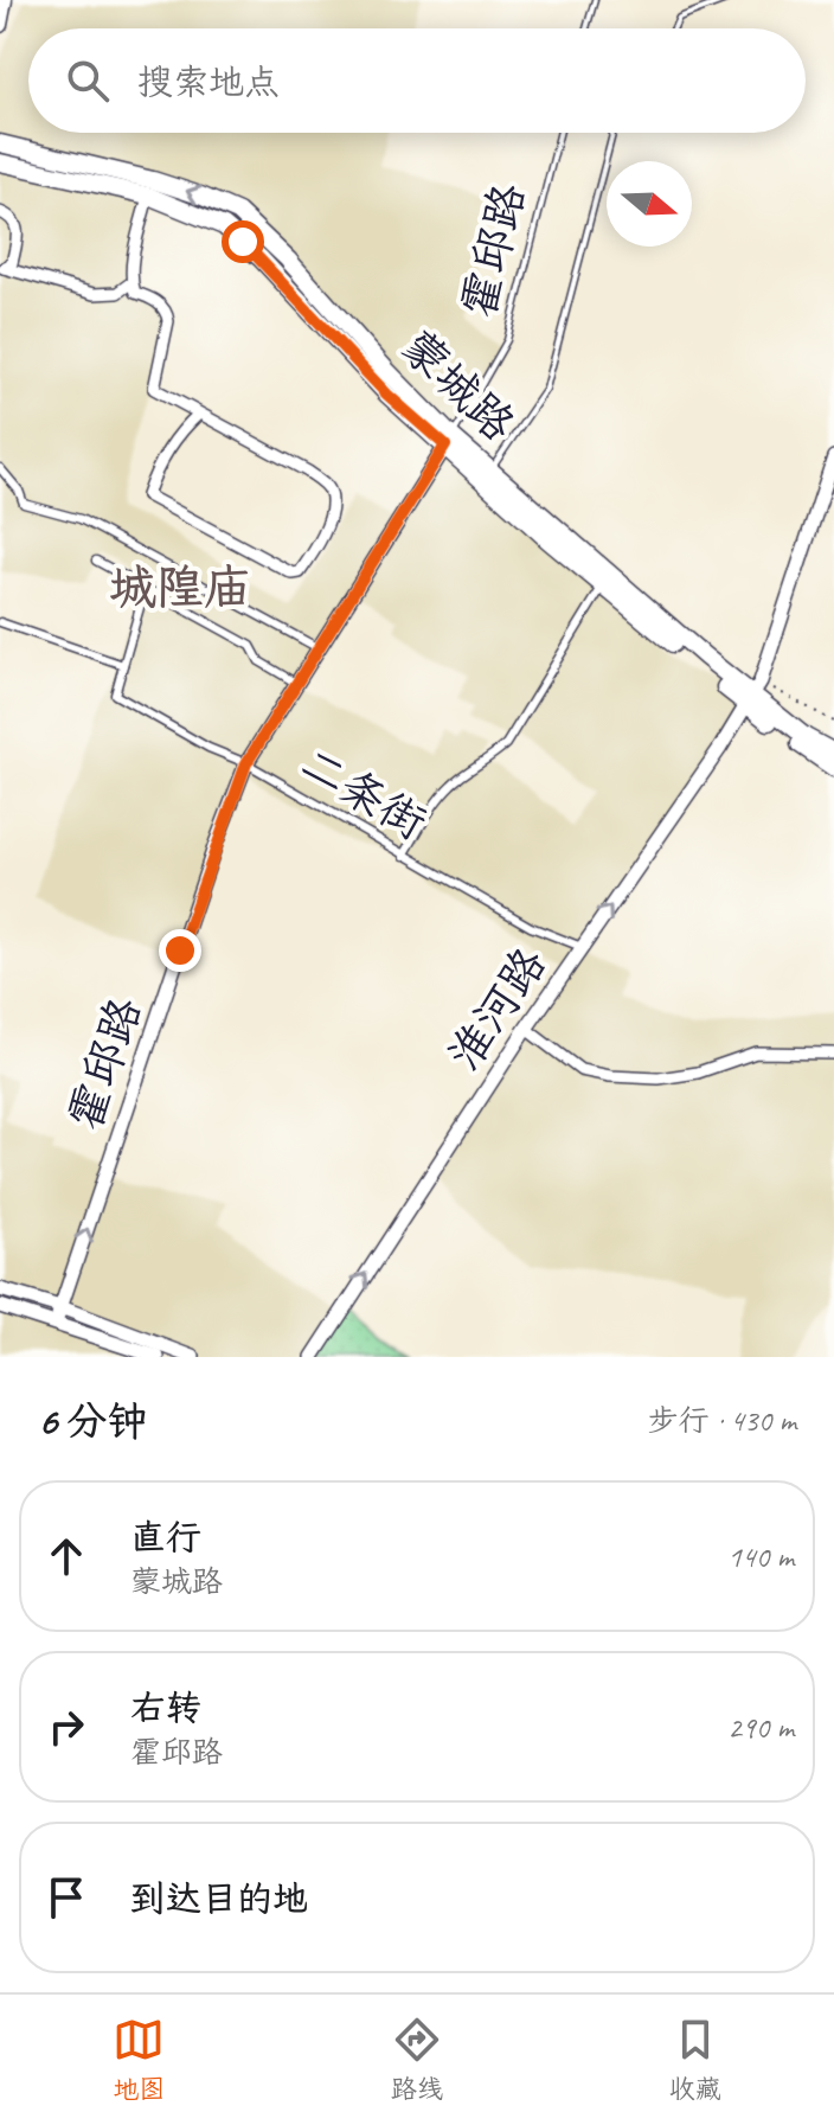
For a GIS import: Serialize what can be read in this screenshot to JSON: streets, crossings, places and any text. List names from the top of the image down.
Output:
{
  "streets": {
    "main road": ["蒙城路"],
    "street": ["霍邱路", "二条街", "淮河路"]
  },
  "crossings": [
    ["霍邱路", "蒙城路"],
    ["霍邱路", "二条街"],
    ["蒙城路", "淮河路"],
    ["二条街", "淮河路"]
  ],
  "one_way": ["霍邱路", "淮河路"],
  "districts": ["城隍庙"],
  "north": "right",
  "page": {
    "search": "搜索地点",
    "heading": ["6 分钟", "步行 · 430 m"],
    "list": [
      ["直行", "蒙城路", "140 m"],
      ["右转", "霍邱路", "290 m"],
      "到达目的地"
    ],
    "nav": ["地图", "路线", "收藏"]
  }
}
